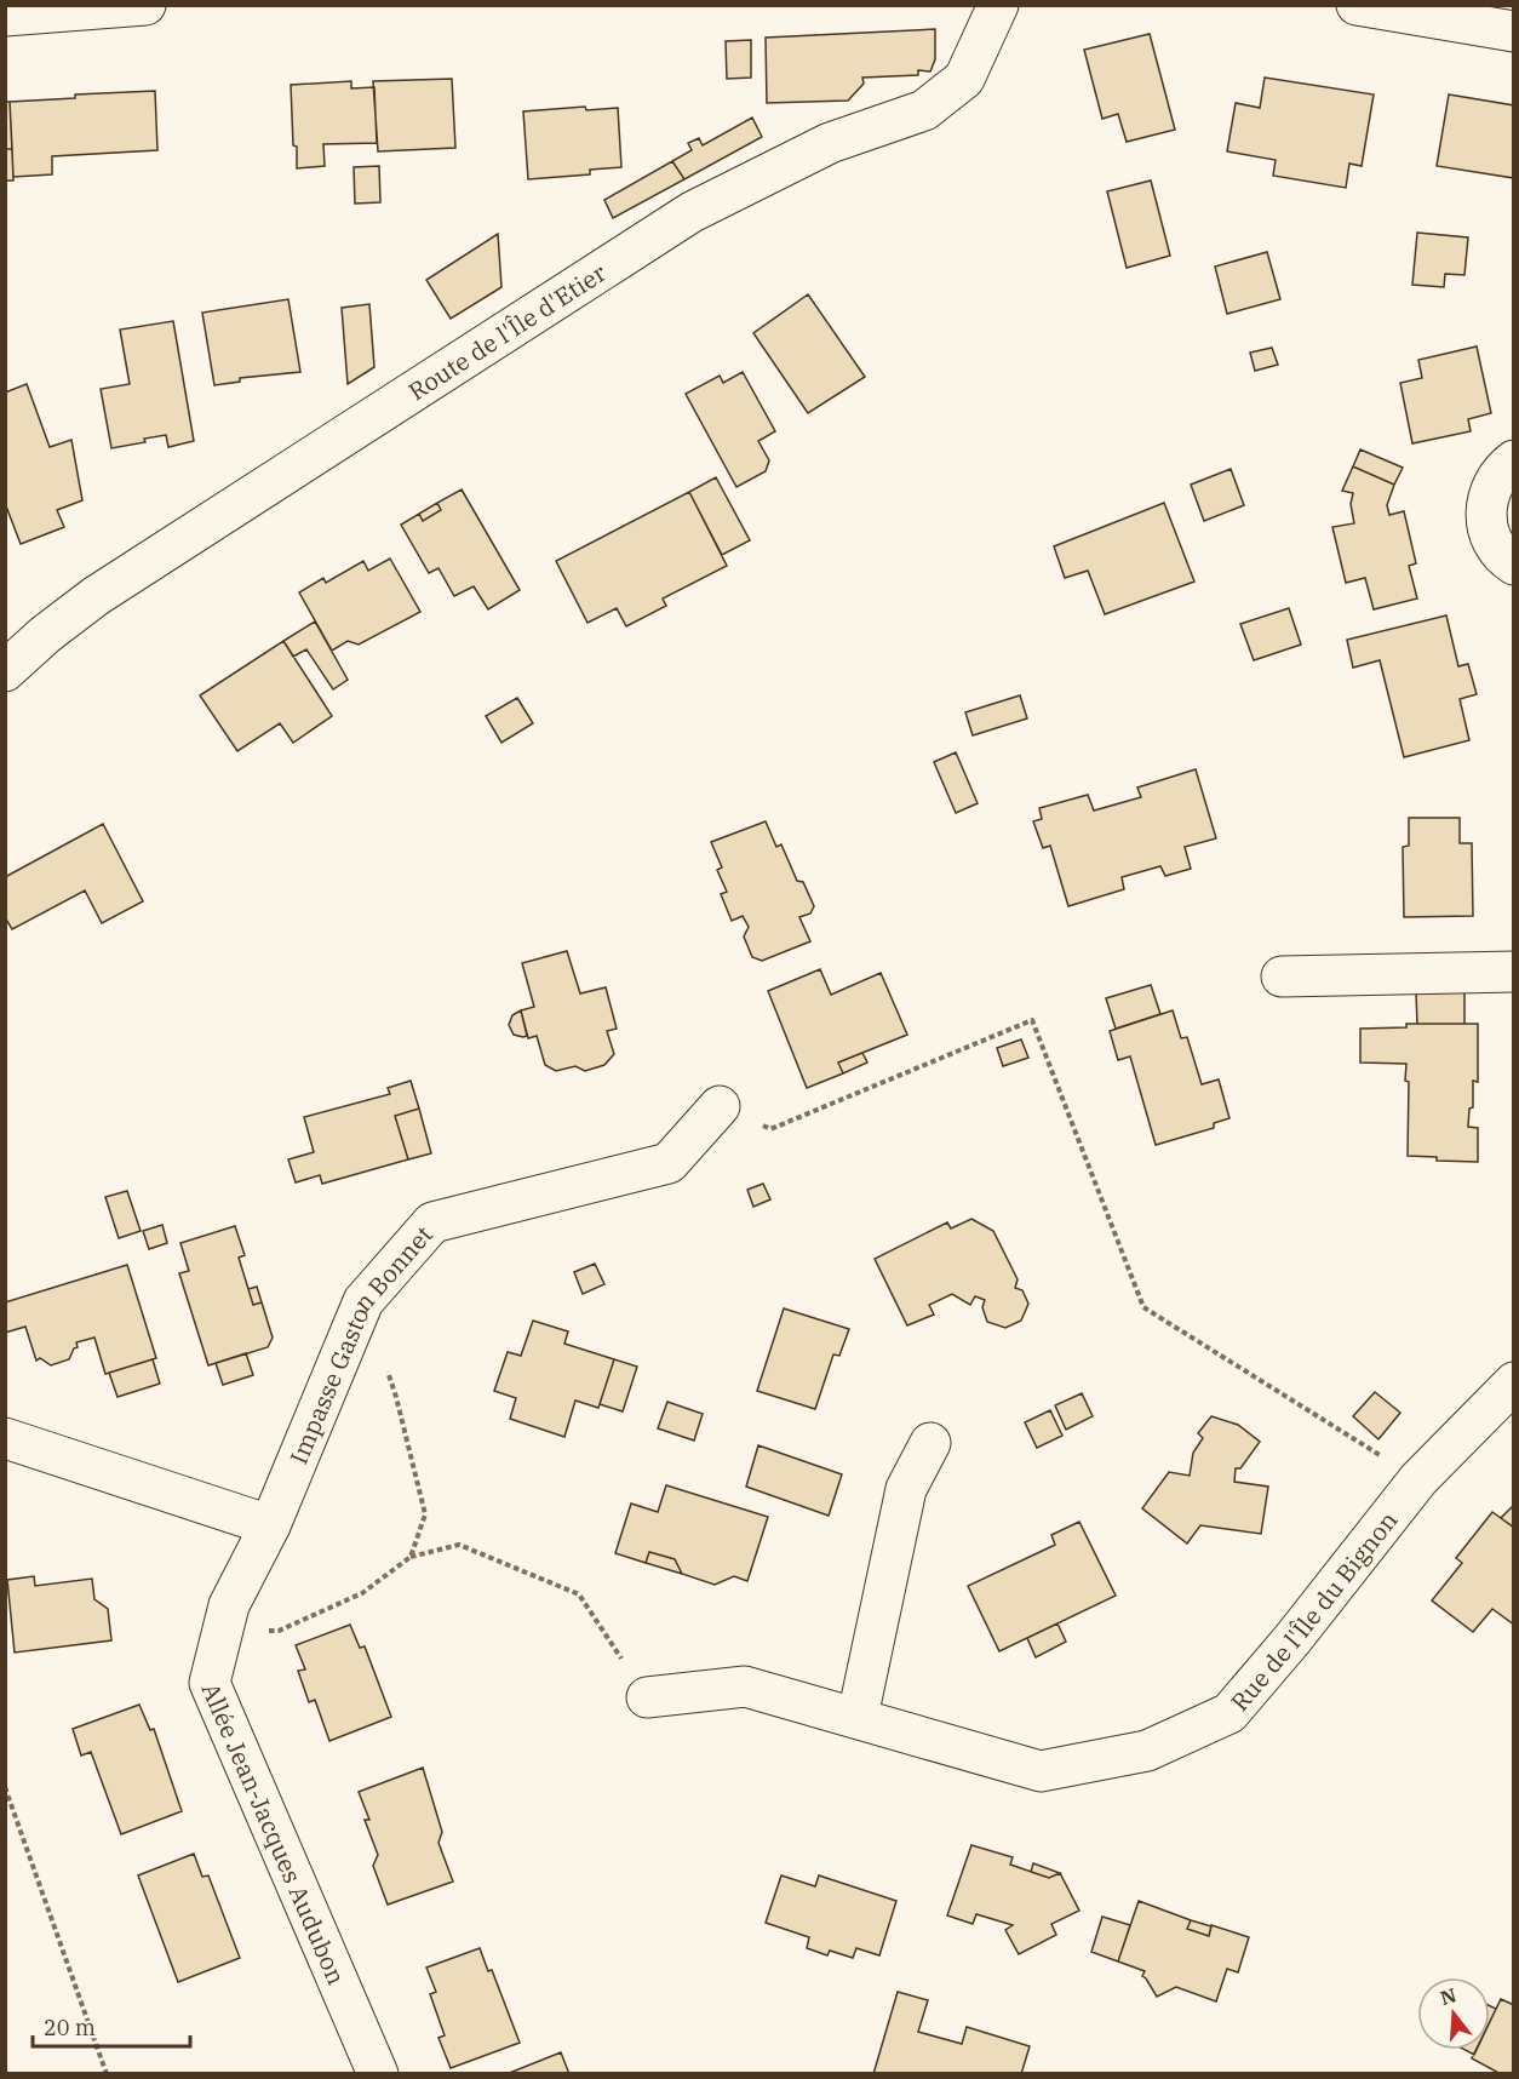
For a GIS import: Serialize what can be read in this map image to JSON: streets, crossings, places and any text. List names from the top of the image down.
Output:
{
  "streets": {
    "street": [
      "Route de l'Île d'Etier",
      "Impasse Gaston Bonnet",
      "Rue de l'Île du Bignon",
      "Allée Jean-Jacques Audubon"
    ]
  },
  "crossings": [
    ["Impasse Gaston Bonnet", "Allée Jean-Jacques Audubon"]
  ],
  "scale_bar": "20 m",
  "north": "top"
}
